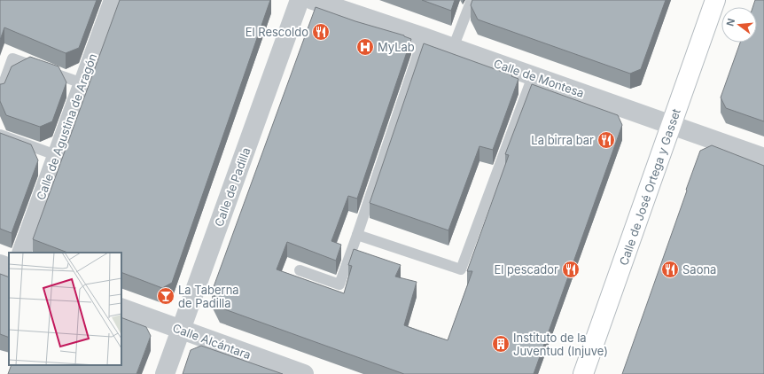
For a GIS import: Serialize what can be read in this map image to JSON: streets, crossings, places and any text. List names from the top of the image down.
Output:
{
  "streets": {
    "street": [
      "Calle de Montesa",
      "Calle de Agustina de Aragón",
      "Calle de Padilla",
      "Calle de José Ortega y Gasset",
      "Calle Alcántara"
    ]
  },
  "crossings": [
    ["Calle de Montesa", "Calle de José Ortega y Gasset"],
    ["Calle de Padilla", "Calle Alcántara"]
  ],
  "places": {
    "restaurant": [
      "El Rescoldo",
      "La birra bar",
      "El pescador",
      "Saona"
    ],
    "hospital": ["MyLab"],
    "bar": ["La Taberna de Padilla"],
    "building": ["Instituto de la Juventud (Injuve)"]
  },
  "north": "left"
}
